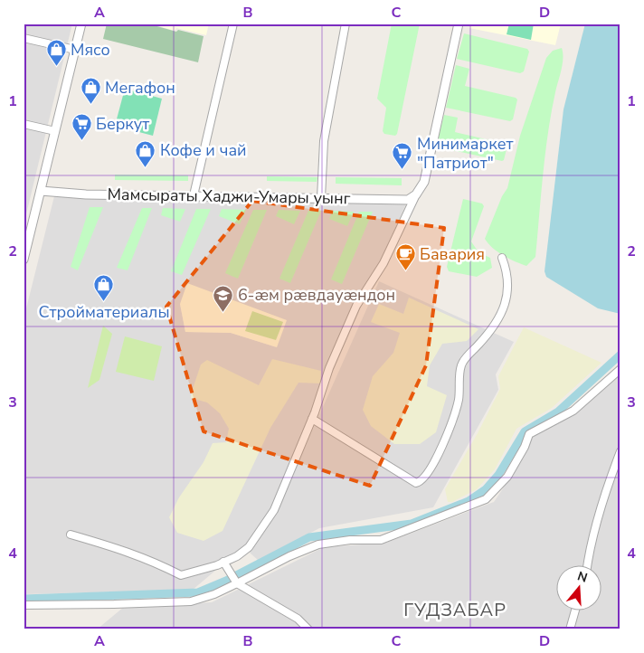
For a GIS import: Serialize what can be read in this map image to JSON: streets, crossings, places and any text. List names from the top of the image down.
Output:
{
  "streets": {
    "street": ["Мамсыраты Хаджи-Умары уынг"]
  },
  "districts": ["ГУДЗАБАР"],
  "places": {
    "shop": [
      "Мясо",
      "Мегафон",
      "Кофе и чай",
      "Стройматериалы"
    ],
    "supermarket": ["Беркут", "Минимаркет \"Патриот\""],
    "cafe": ["Бавария"],
    "school or university": ["6-æм рӕвдауӕндон"]
  },
  "north": "top",
  "grid": {
    "columns": [
      "A",
      "B",
      "C",
      "D"
    ],
    "rows": [
      "1",
      "2",
      "3",
      "4"
    ]
  }
}
